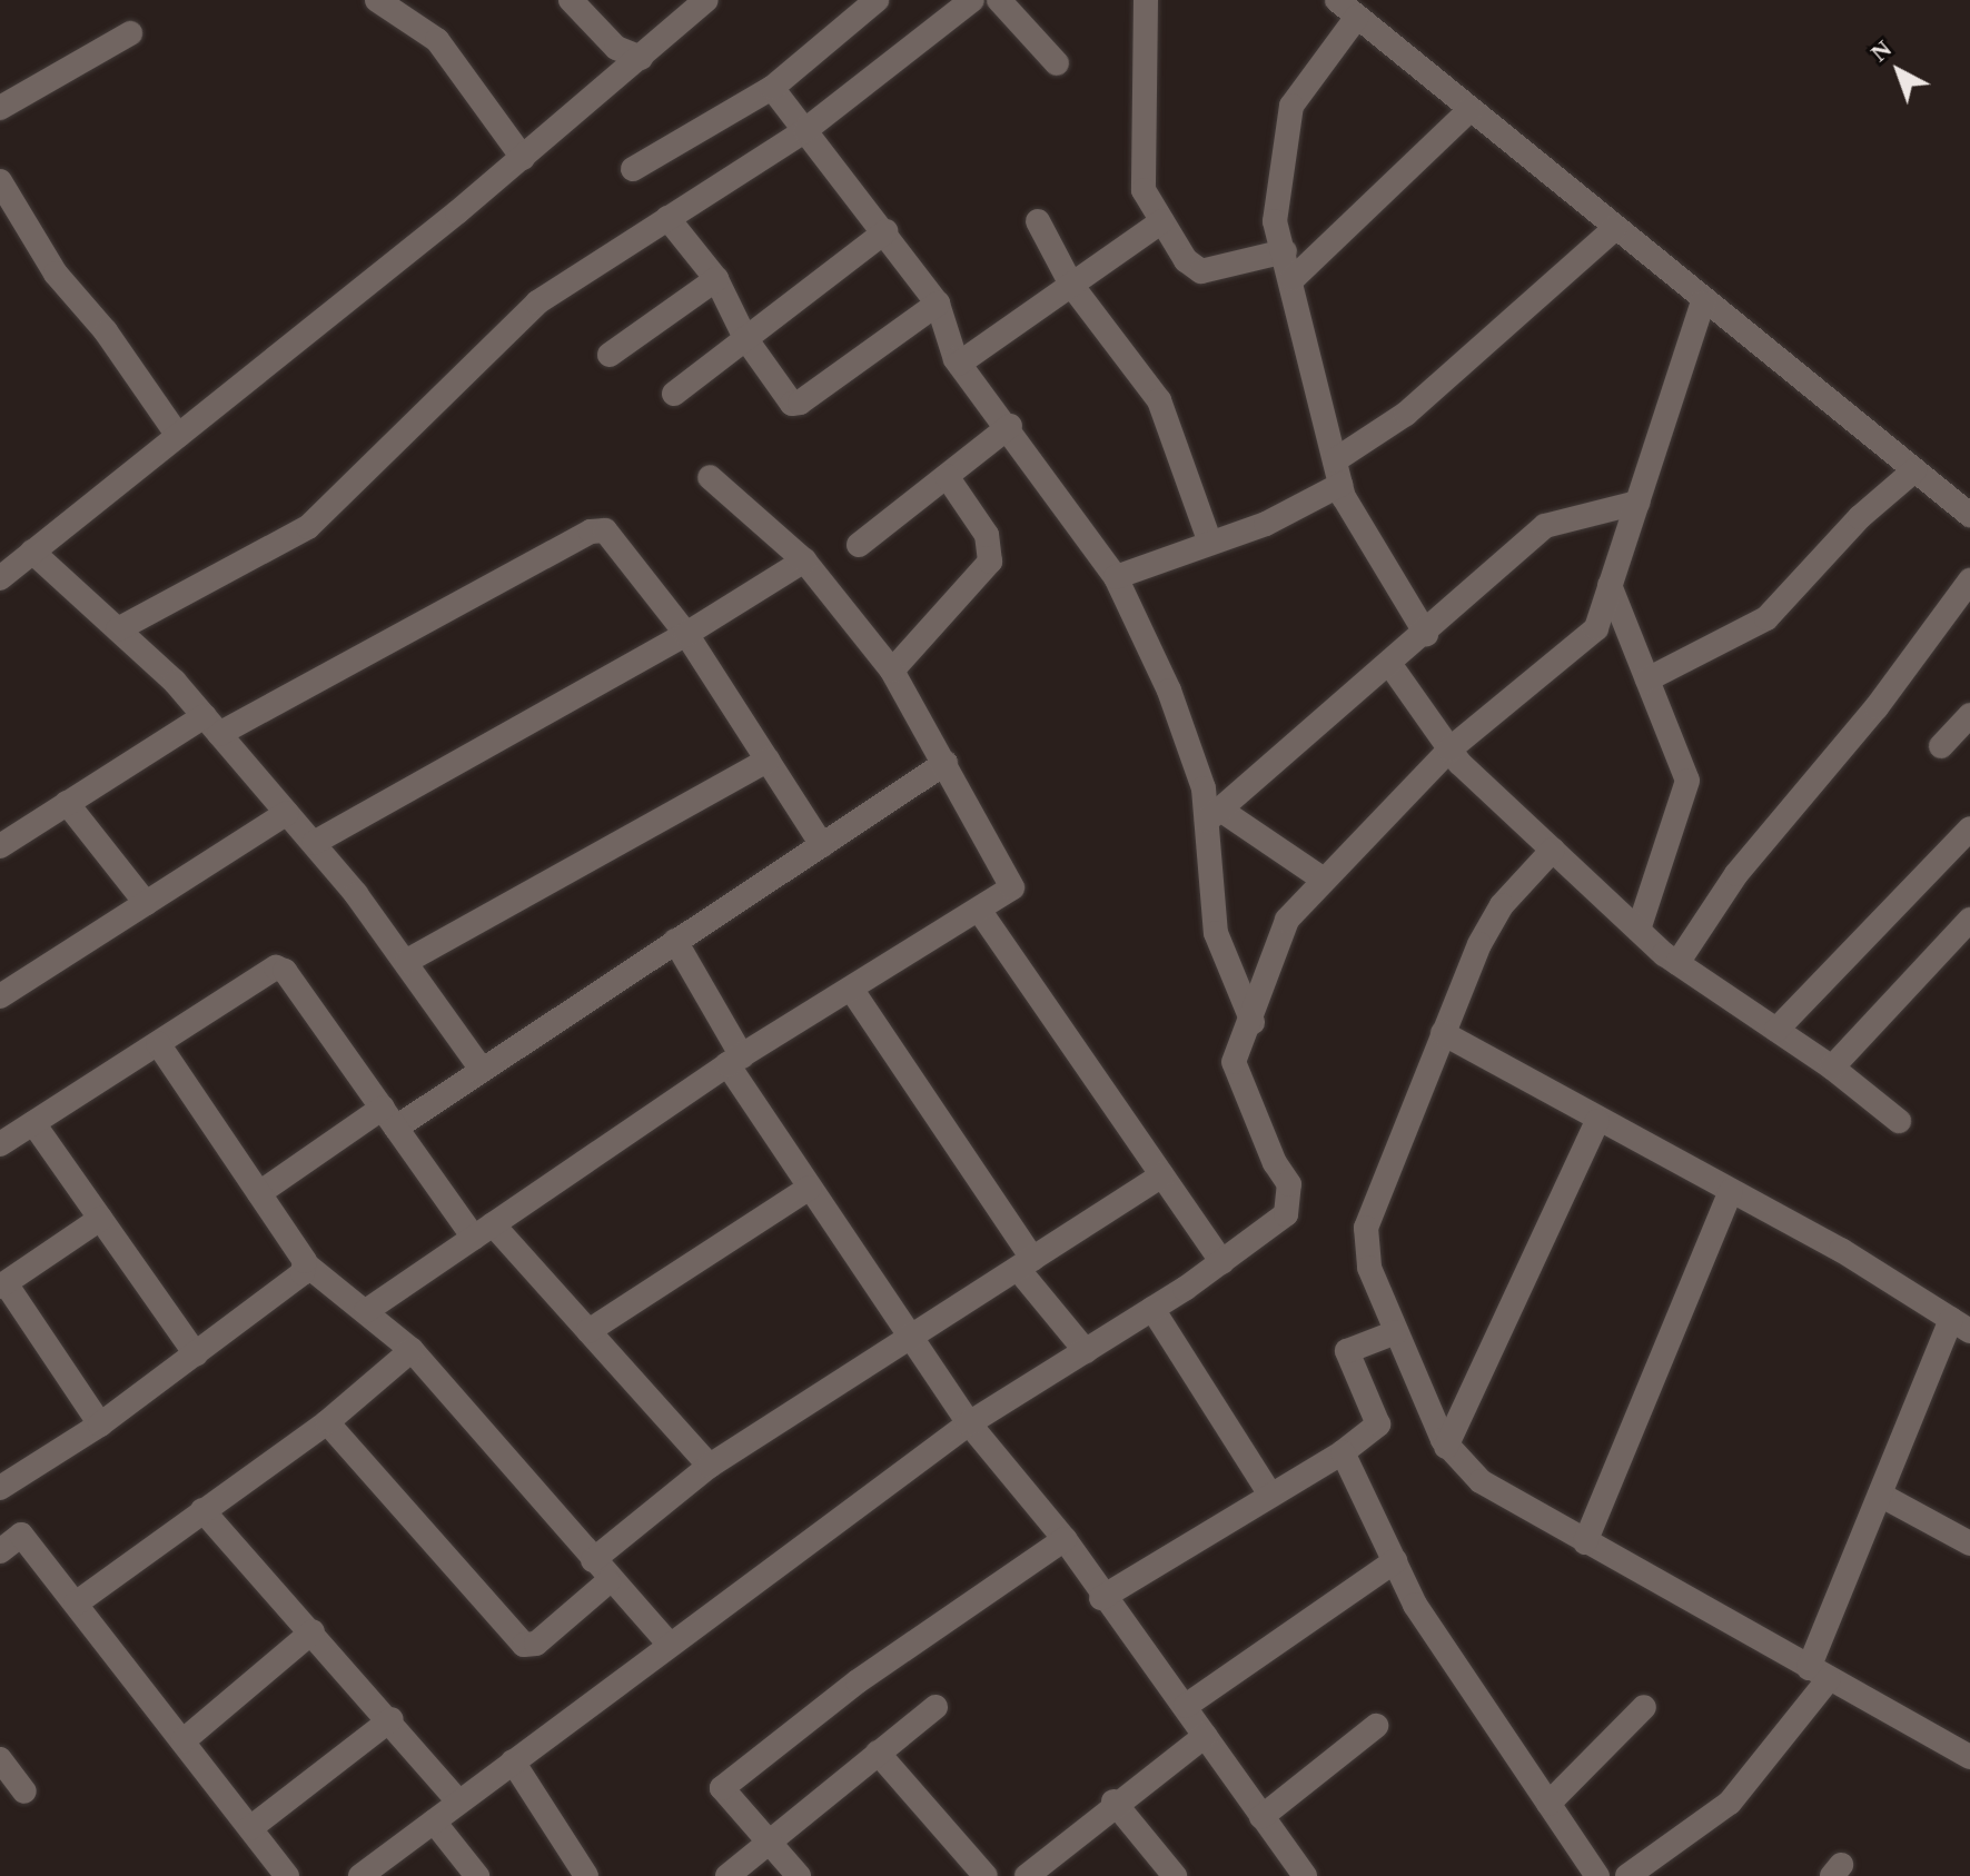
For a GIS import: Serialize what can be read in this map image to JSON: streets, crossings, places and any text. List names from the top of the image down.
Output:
{
  "north": "top left"
}
